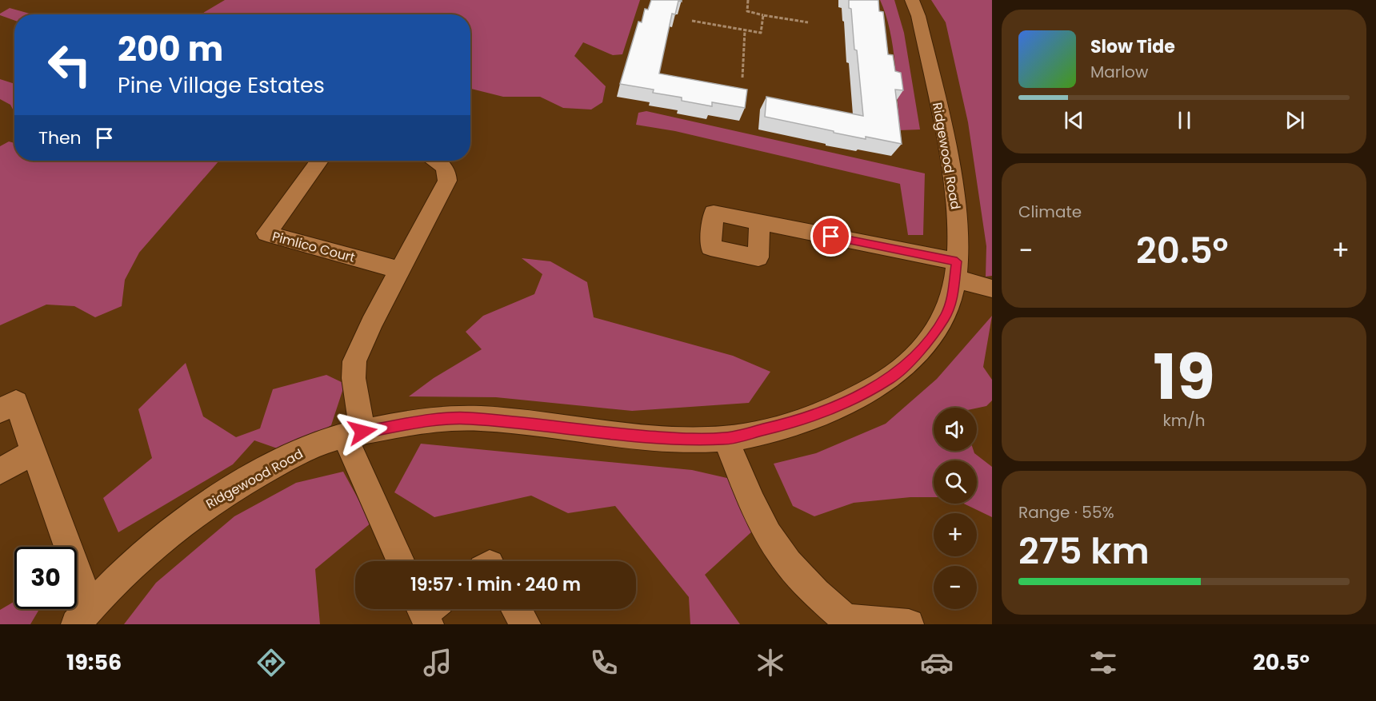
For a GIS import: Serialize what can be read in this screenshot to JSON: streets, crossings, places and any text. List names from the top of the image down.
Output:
{
  "streets": {
    "street": ["Ridgewood Road", "Pimlico Court"]
  },
  "page": {
    "turn": ["200 m", "Pine Village Estates"],
    "song": ["Slow Tide", "Marlow"],
    "then": "Then",
    "tile": [
      "Climate",
      ["19", "km/h"],
      ["Range · 55%", "275 km"]
    ],
    "heat": ["−", "20.5°", "+"],
    "map_buttons": ["+", "−"],
    "limit": "30",
    "trip": "19:57 · 1 min · 240 m",
    "tabs": ["19:56", "20.5°"]
  }
}
